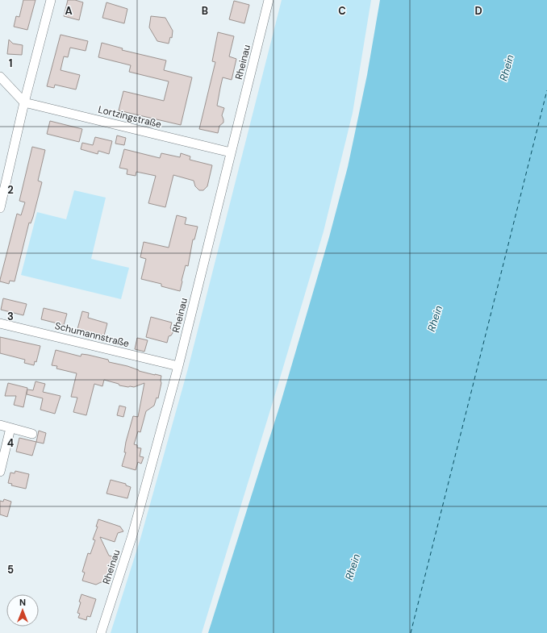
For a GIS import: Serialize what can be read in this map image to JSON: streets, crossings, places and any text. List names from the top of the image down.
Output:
{
  "streets": {
    "street": ["Rheinau", "Lortzingstraße", "Schumannstraße"]
  },
  "crossings": [
    ["Rheinau", "Lortzingstraße"],
    ["Rheinau", "Schumannstraße"]
  ],
  "water": ["Rhein"],
  "north": "top",
  "grid": {
    "columns": [
      "A",
      "B",
      "C",
      "D"
    ],
    "rows": [
      "1",
      "2",
      "3",
      "4",
      "5"
    ]
  }
}
